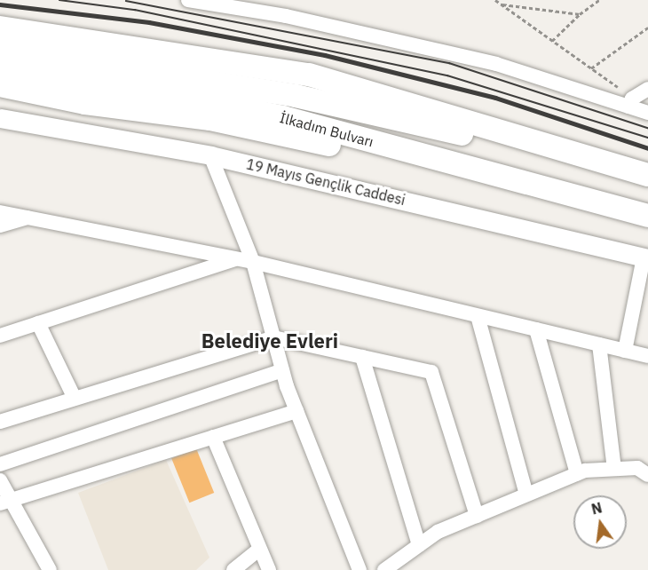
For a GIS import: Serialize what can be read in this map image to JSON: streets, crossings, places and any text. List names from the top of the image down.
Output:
{
  "streets": {
    "highway": ["İlkadım Bulvarı"],
    "main road": ["19 Mayıs Gençlik Caddesi"]
  },
  "districts": ["Belediye Evleri"],
  "north": "top"
}
